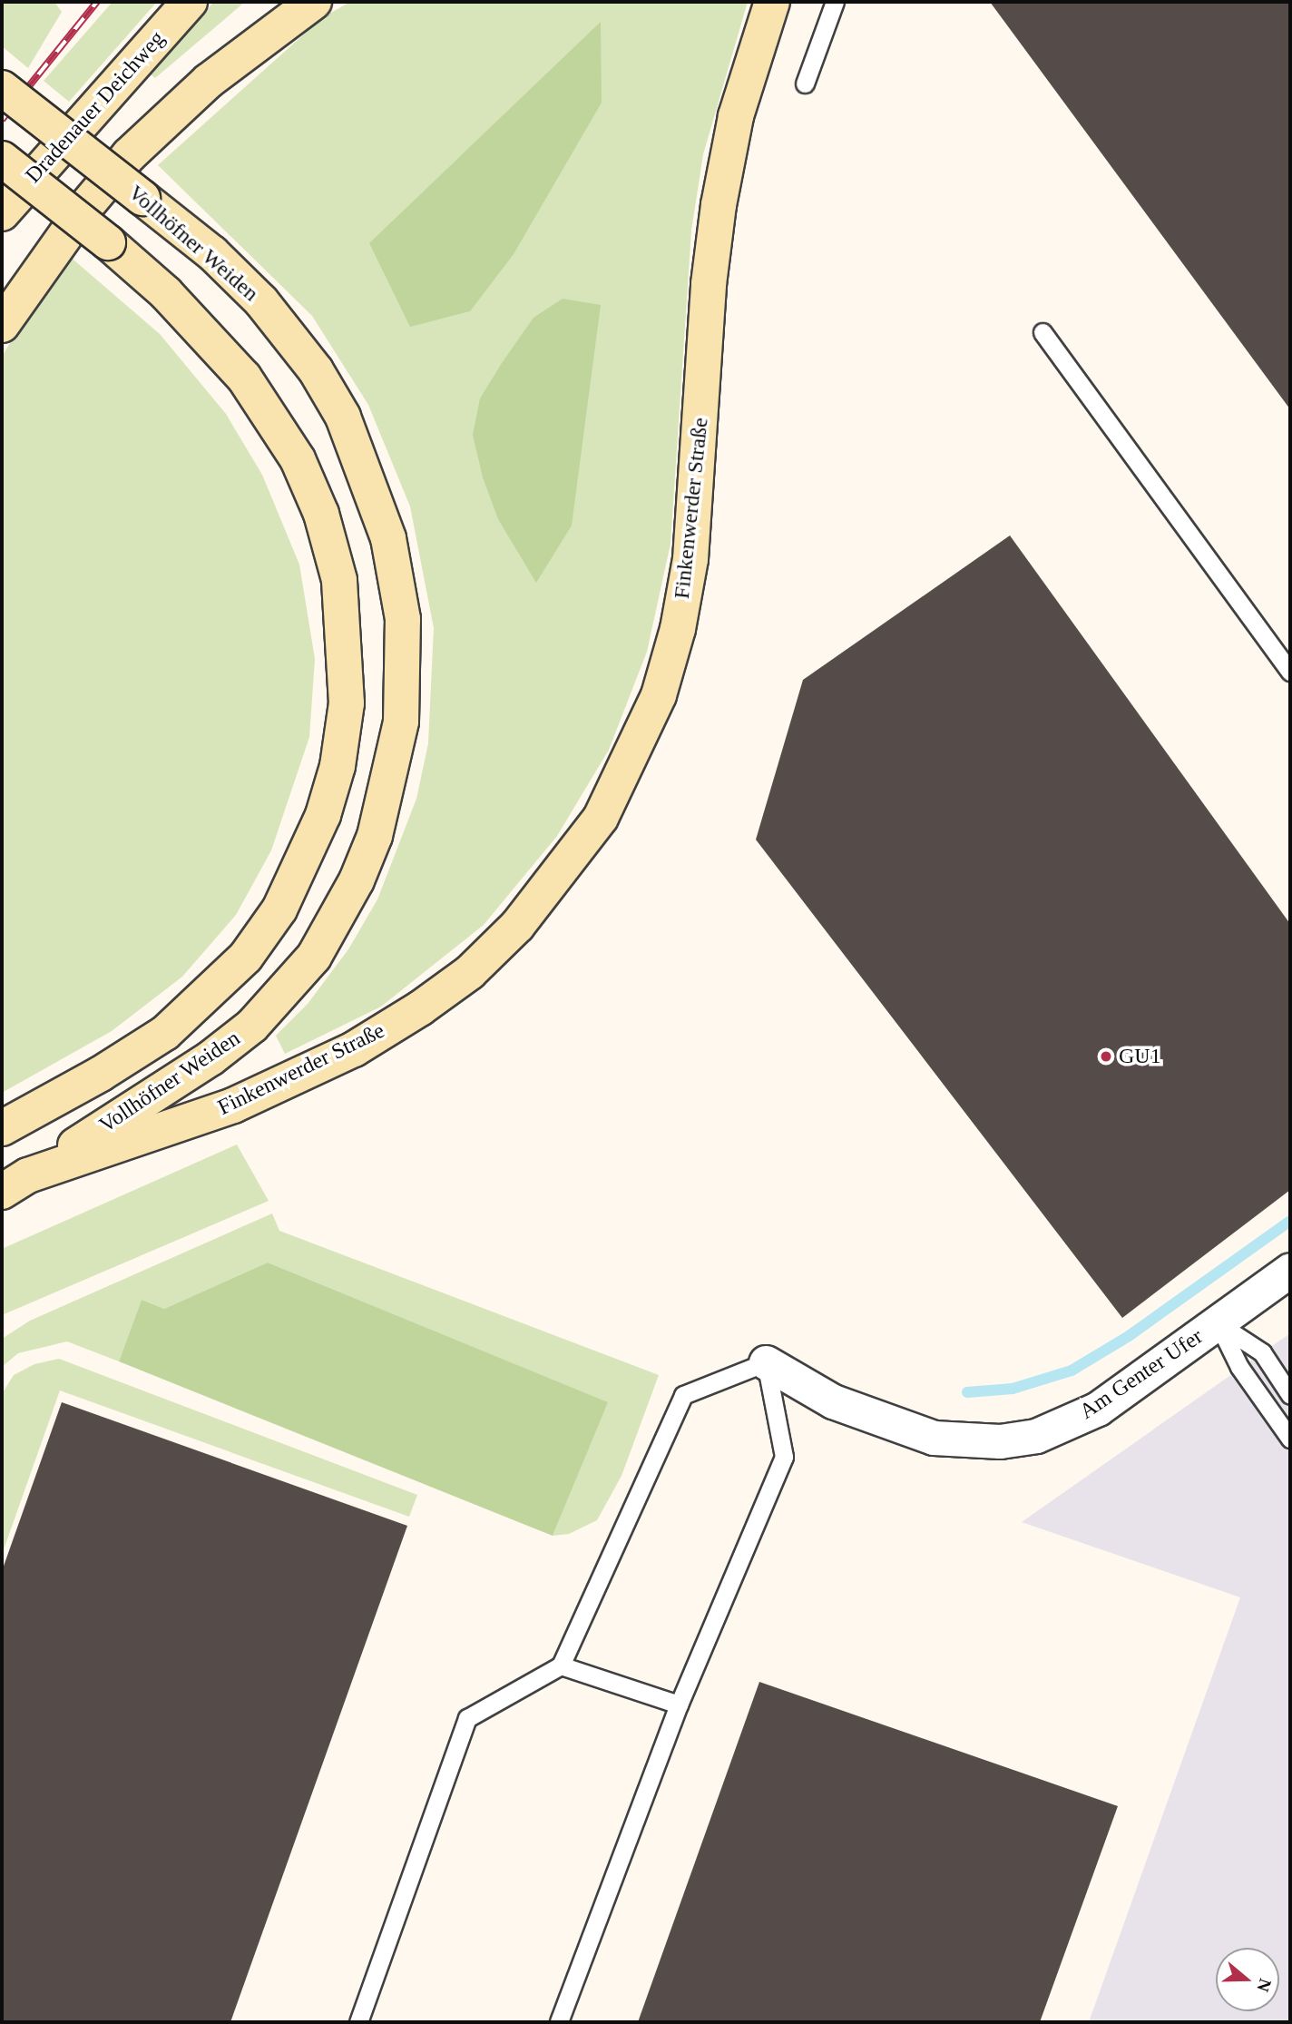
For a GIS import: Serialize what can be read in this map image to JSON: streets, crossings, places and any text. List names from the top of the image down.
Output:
{
  "streets": {
    "main road": ["Dradenauer Deichweg", "Vollhöfner Weiden", "Finkenwerder Straße"],
    "street": ["Am Genter Ufer"]
  },
  "crossings": [
    ["Vollhöfner Weiden", "Finkenwerder Straße"]
  ],
  "places": ["GU1"],
  "north": "right"
}
